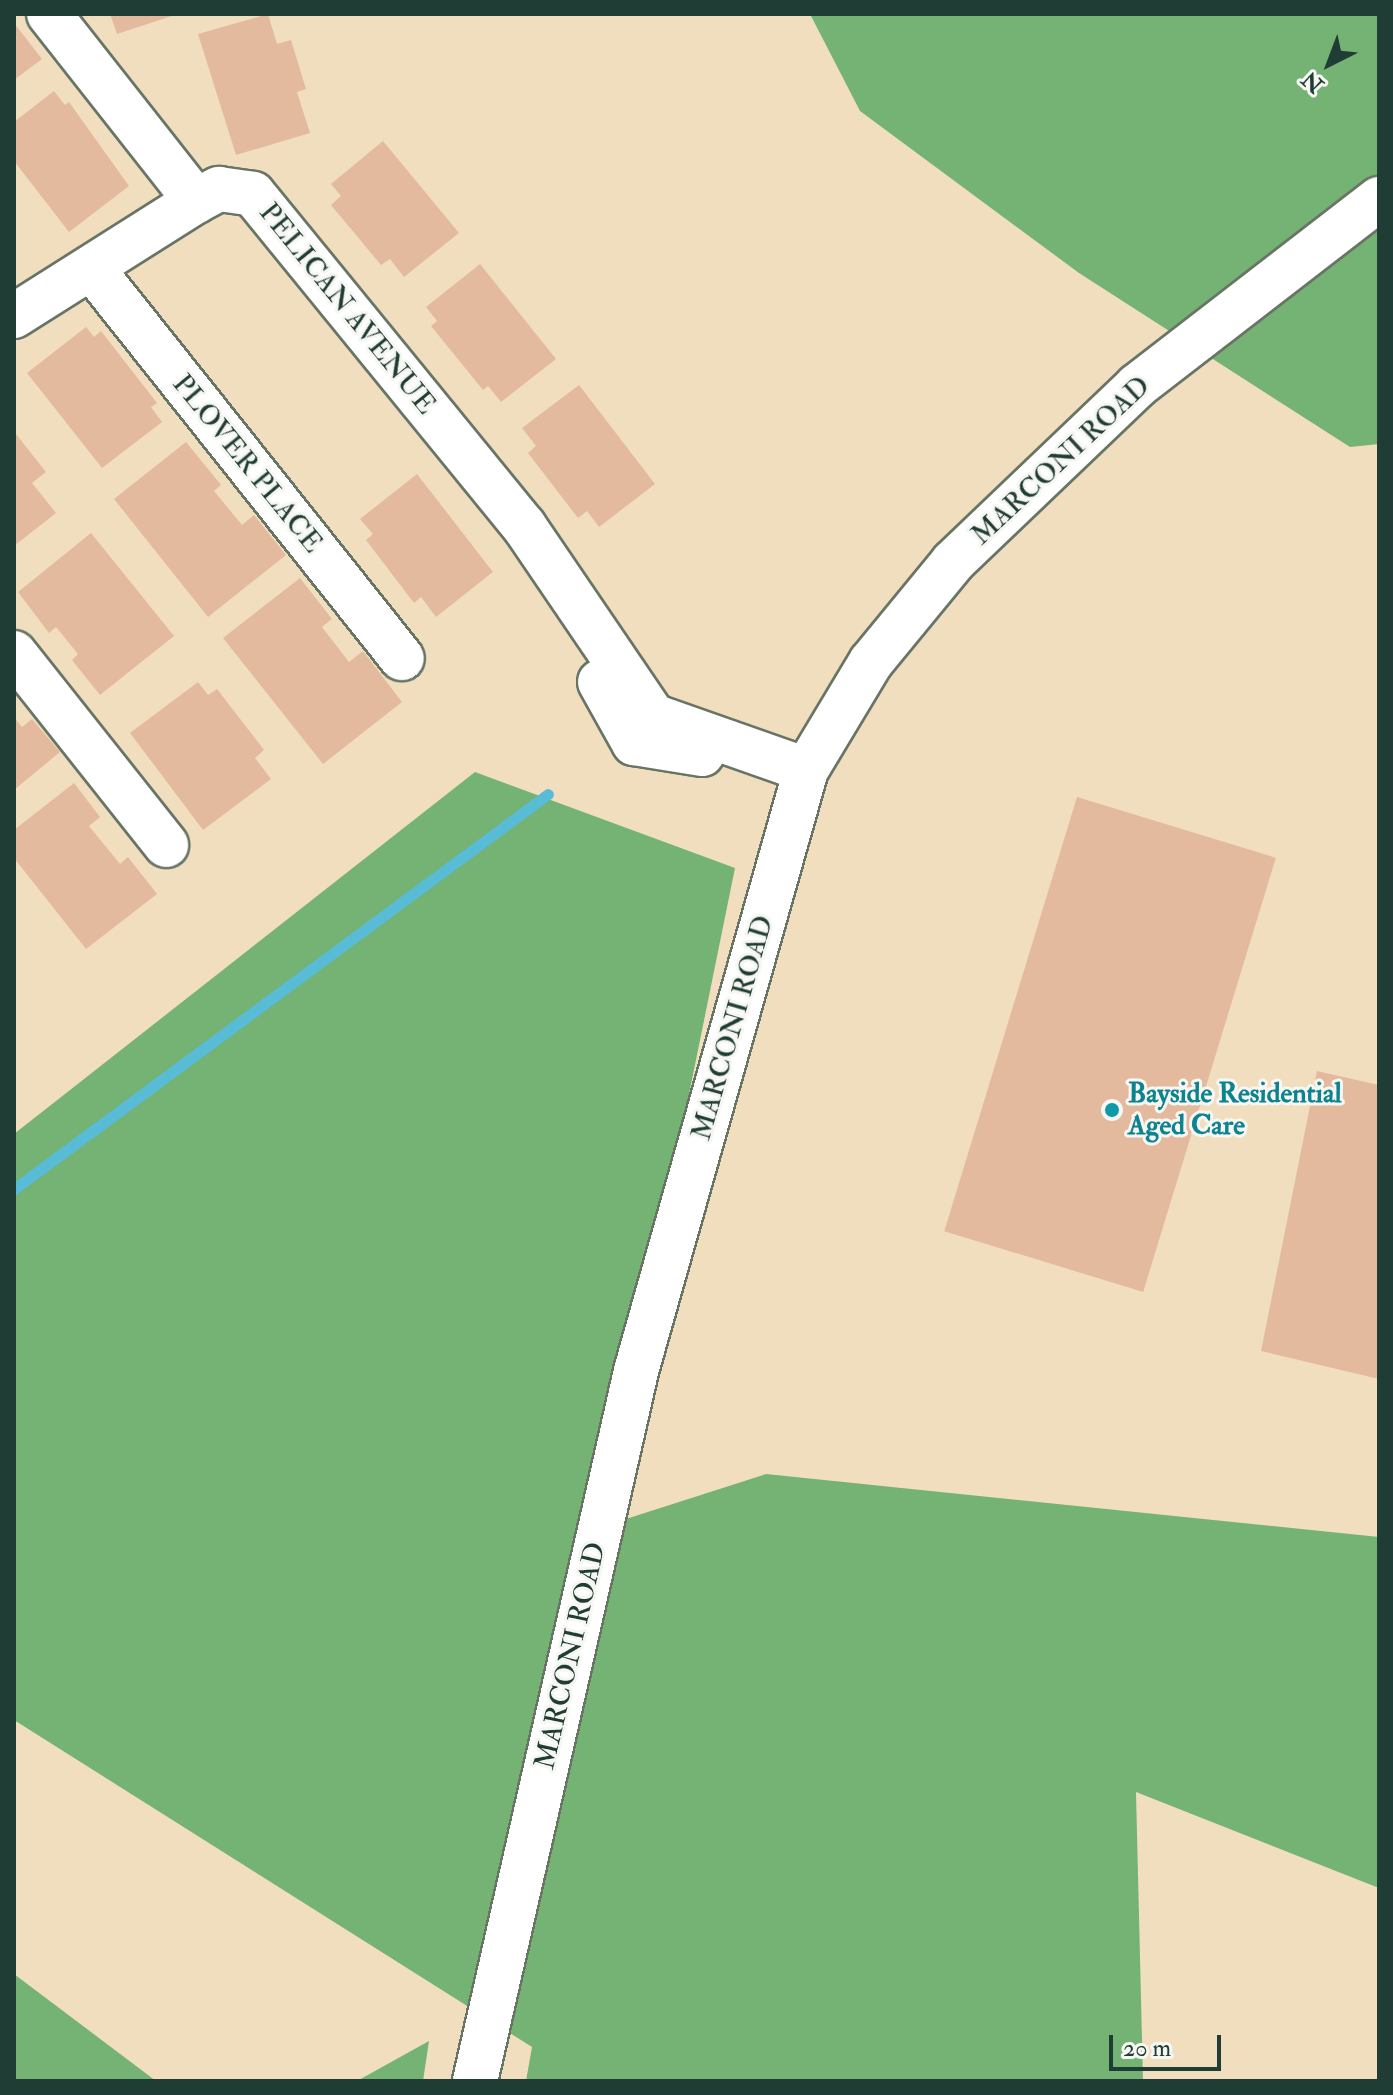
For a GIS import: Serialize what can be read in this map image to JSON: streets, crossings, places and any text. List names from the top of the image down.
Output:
{
  "streets": {
    "street": ["PELICAN AVENUE", "MARCONI ROAD", "PLOVER PLACE"]
  },
  "crossings": [
    ["PELICAN AVENUE", "MARCONI ROAD"],
    ["PELICAN AVENUE", "PLOVER PLACE"]
  ],
  "places": ["Bayside Residential Aged Care"],
  "scale_bar": "20 m",
  "north": "bottom left"
}
